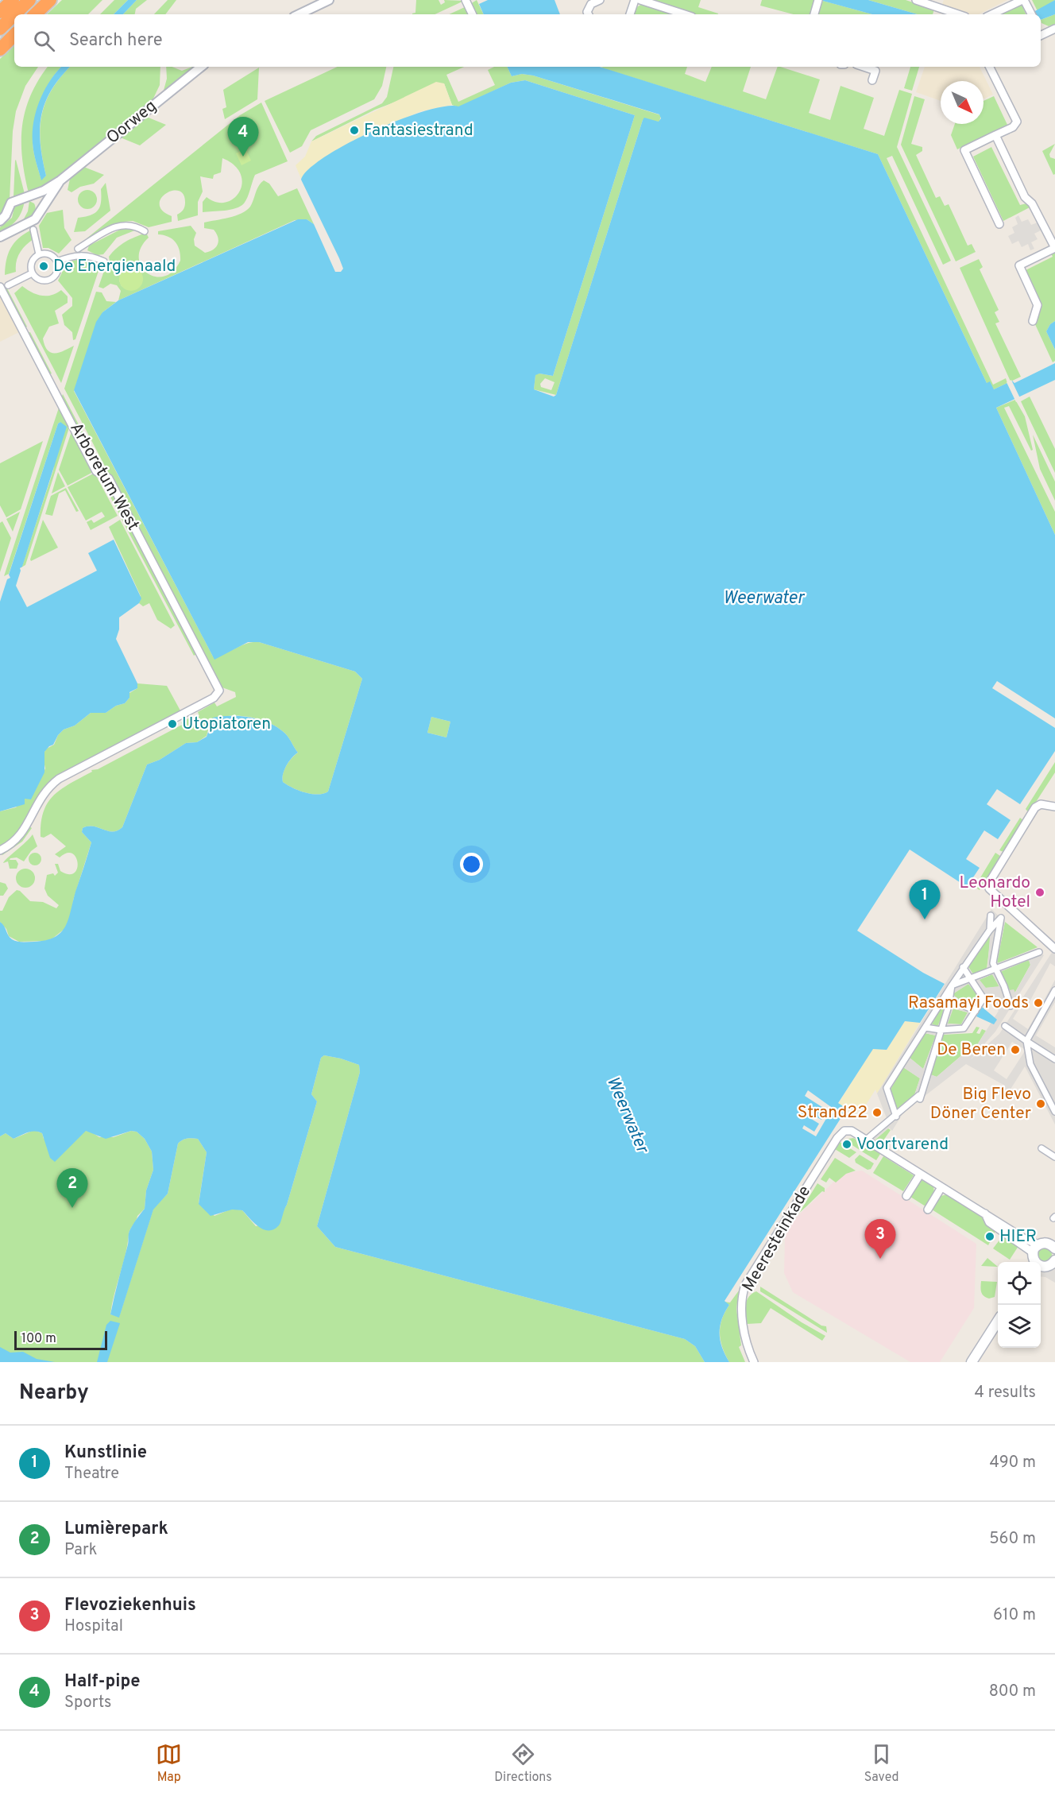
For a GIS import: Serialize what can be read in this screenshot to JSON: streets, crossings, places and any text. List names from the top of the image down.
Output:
{
  "streets": {
    "street": ["Oorweg", "Arboretum West", "Meeresteinkade"]
  },
  "water": ["Weerwater"],
  "places": [
    "Fantasiestrand",
    "De Energienaald",
    "Utopiatoren",
    "Leonardo Hotel",
    "Rasamayi Foods",
    "De Beren",
    "Big Flevo Döner Center",
    "Strand22",
    "Voortvarend",
    "HIER"
  ],
  "scale_bar": "100 m",
  "north": "bottom right",
  "page": {
    "search": "Search here",
    "pins": [
      "4",
      "1",
      "2",
      "3"
    ],
    "scale": "100 m",
    "heading": ["Nearby", "4 results"],
    "list": [
      {
        "mark": "1",
        "name": "Kunstlinie",
        "note": "Theatre",
        "value": "490 m"
      },
      {
        "mark": "2",
        "name": "Lumièrepark",
        "note": "Park",
        "value": "560 m"
      },
      {
        "mark": "3",
        "name": "Flevoziekenhuis",
        "note": "Hospital",
        "value": "610 m"
      },
      {
        "mark": "4",
        "name": "Half-pipe",
        "note": "Sports",
        "value": "800 m"
      }
    ],
    "nav": ["Map", "Directions", "Saved"]
  }
}
